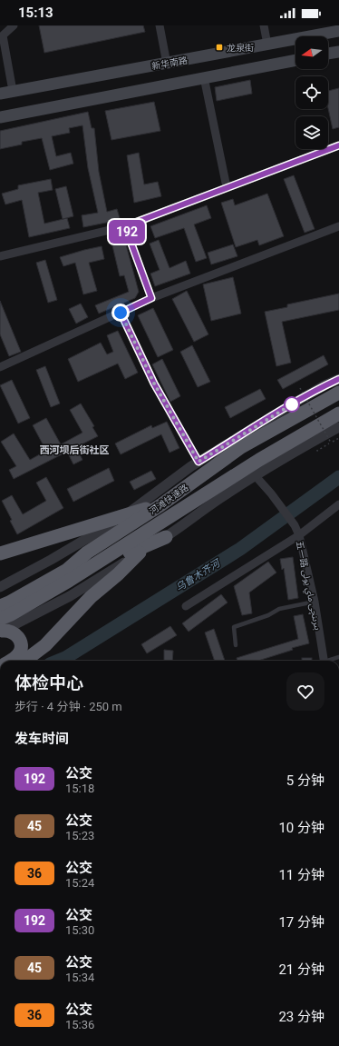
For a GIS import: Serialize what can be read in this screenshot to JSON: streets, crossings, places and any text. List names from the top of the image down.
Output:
{
  "streets": {
    "highway": ["河滩快速路"],
    "main road": ["新华南路"],
    "street": ["五一路 بىرىنچى ماي يولى"]
  },
  "districts": ["西河坝后街社区"],
  "water": ["乌鲁木齐河"],
  "places": {
    "transit": ["龙泉街"]
  },
  "lines": ["bus line 192"],
  "north": "left",
  "page": {
    "status": "15:13",
    "on_map": "192",
    "heading": [
      ["体检中心", "步行 · 4 分钟 · 250 m"],
      "发车时间"
    ],
    "list": [
      {
        "mark": "192",
        "name": "公交",
        "note": "15:18",
        "value": "5 分钟"
      },
      {
        "mark": "45",
        "name": "公交",
        "note": "15:23",
        "value": "10 分钟"
      },
      {
        "mark": "36",
        "name": "公交",
        "note": "15:24",
        "value": "11 分钟"
      },
      {
        "mark": "192",
        "name": "公交",
        "note": "15:30",
        "value": "17 分钟"
      },
      {
        "mark": "45",
        "name": "公交",
        "note": "15:34",
        "value": "21 分钟"
      },
      {
        "mark": "36",
        "name": "公交",
        "note": "15:36",
        "value": "23 分钟"
      }
    ]
  }
}
